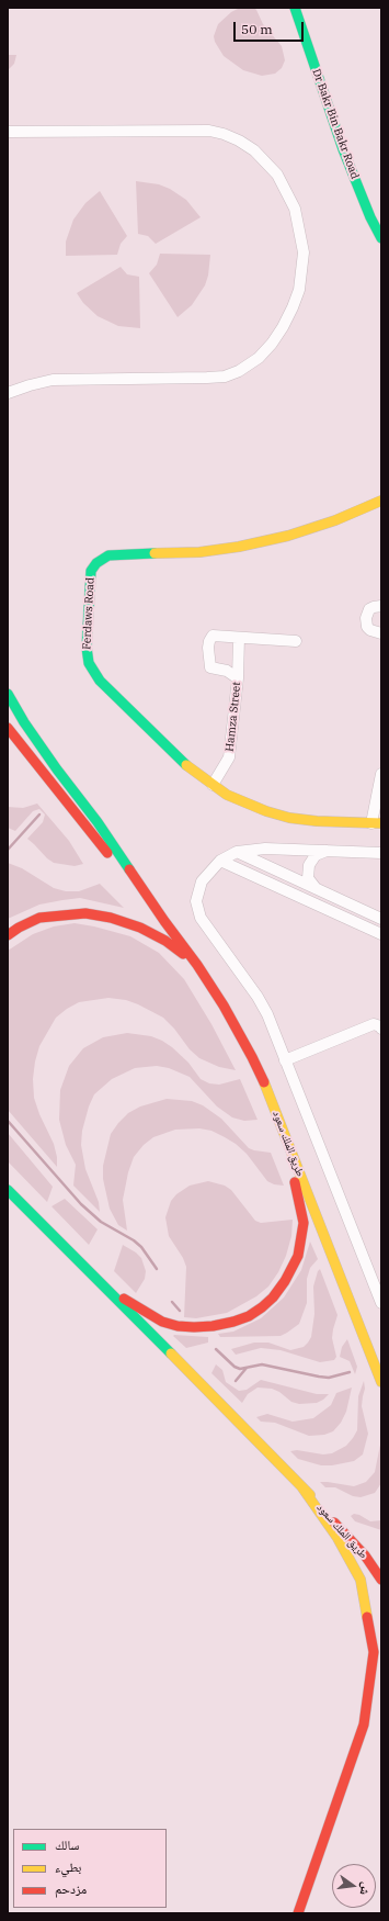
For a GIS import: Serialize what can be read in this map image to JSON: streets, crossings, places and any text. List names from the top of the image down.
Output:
{
  "streets": {
    "main road": ["Dr Bakr Bin Bakr Road", "Ferdaws Road", "طريق الملك سعود"],
    "street": ["Hamza Street"]
  },
  "crossings": [
    ["Ferdaws Road", "Hamza Street"]
  ],
  "legend": ["سالك", "بطيء", "مزدحم"],
  "scale_bar": "50 m",
  "north": "right"
}
